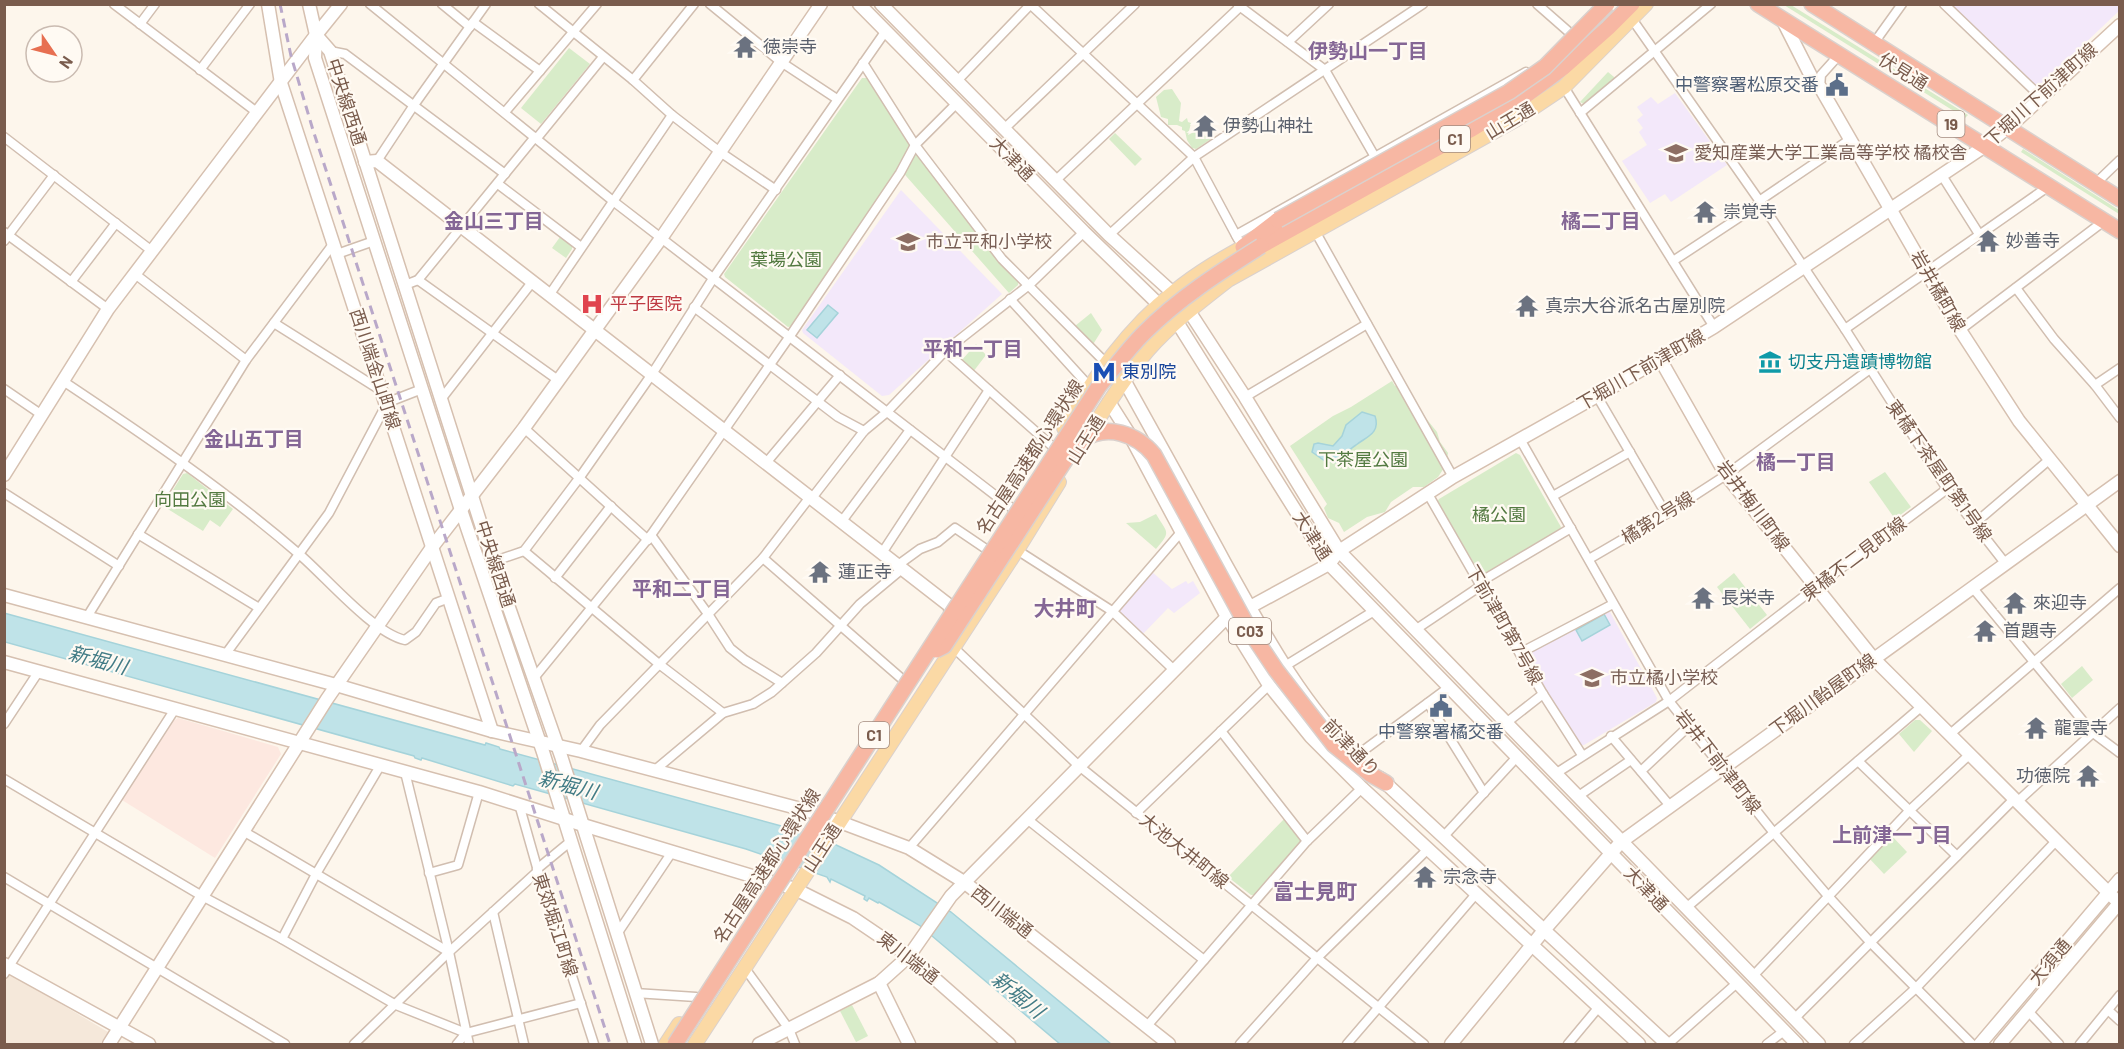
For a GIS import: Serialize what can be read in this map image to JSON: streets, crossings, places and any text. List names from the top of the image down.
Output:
{
  "streets": {
    "highway": [
      "伏見通",
      "19",
      "C1",
      "名古屋高速都心環状線",
      "C03"
    ],
    "main road": ["山王通"],
    "street": [
      "下堀川下前津町線",
      "中央線西通",
      "大津通",
      "岩井橘町線",
      "西川端金山町線",
      "東橘下茶屋町第1号線",
      "岩井梅川町線",
      "橘第2号線",
      "東橘不二見町線",
      "下前津町第7号線",
      "下堀川飴屋町線",
      "前津通り",
      "岩井下前津町線",
      "大池大井町線",
      "西川端通",
      "東郊堀江町線",
      "東川端通",
      "大須通"
    ]
  },
  "crossings": [
    ["伏見通", "下堀川下前津町線"],
    ["伏見通", "岩井橘町線"],
    ["下堀川下前津町線", "大津通"],
    ["下堀川下前津町線", "岩井橘町線"],
    ["下堀川下前津町線", "東橘下茶屋町第1号線"],
    ["下堀川下前津町線", "岩井梅川町線"],
    ["下堀川下前津町線", "下前津町第7号線"],
    ["下堀川下前津町線", "前津通り"],
    ["下堀川下前津町線", "岩井下前津町線"],
    ["中央線西通", "西川端通"],
    ["中央線西通", "東川端通"],
    ["山王通", "大津通"],
    ["山王通", "名古屋高速都心環状線"],
    ["山王通", "東橘下茶屋町第1号線"],
    ["山王通", "前津通り"],
    ["山王通", "大池大井町線"],
    ["山王通", "西川端通"],
    ["山王通", "東川端通"],
    ["大津通", "東橘不二見町線"],
    ["大津通", "下堀川飴屋町線"],
    ["岩井橘町線", "下堀川飴屋町線"],
    ["西川端金山町線", "西川端通"],
    ["名古屋高速都心環状線", "東橘下茶屋町第1号線"],
    ["名古屋高速都心環状線", "C03"],
    ["東橘下茶屋町第1号線", "橘第2号線"],
    ["東橘下茶屋町第1号線", "東橘不二見町線"],
    ["東橘下茶屋町第1号線", "下堀川飴屋町線"],
    ["岩井梅川町線", "橘第2号線"],
    ["岩井梅川町線", "東橘不二見町線"],
    ["岩井梅川町線", "下堀川飴屋町線"],
    ["岩井梅川町線", "大須通"],
    ["橘第2号線", "岩井下前津町線"],
    ["東橘不二見町線", "下前津町第7号線"],
    ["東橘不二見町線", "岩井下前津町線"],
    ["C03", "前津通り"],
    ["下堀川飴屋町線", "前津通り"],
    ["下堀川飴屋町線", "岩井下前津町線"],
    ["東郊堀江町線", "東川端通"]
  ],
  "districts": [
    "伊勢山一丁目",
    "金山三丁目",
    "橘二丁目",
    "平和一丁目",
    "金山五丁目",
    "橘一丁目",
    "平和二丁目",
    "大井町",
    "上前津一丁目",
    "富士見町"
  ],
  "water": ["新堀川"],
  "parks": [
    "葉場公園",
    "下茶屋公園",
    "向田公園",
    "橘公園"
  ],
  "places": {
    "temple": [
      "徳崇寺",
      "伊勢山神社",
      "崇覚寺",
      "妙善寺",
      "真宗大谷派名古屋別院",
      "蓮正寺",
      "長栄寺",
      "來迎寺",
      "首題寺",
      "龍雲寺",
      "功徳院",
      "宗念寺"
    ],
    "public building": ["中警察署松原交番", "中警察署橘交番"],
    "school or university": ["愛知産業大学工業高等学校 橘校舎", "市立平和小学校", "市立橘小学校"],
    "hospital": ["平子医院"],
    "museum": ["切支丹遺蹟博物館"],
    "metro station": ["東別院"]
  },
  "north": "bottom right"
}
